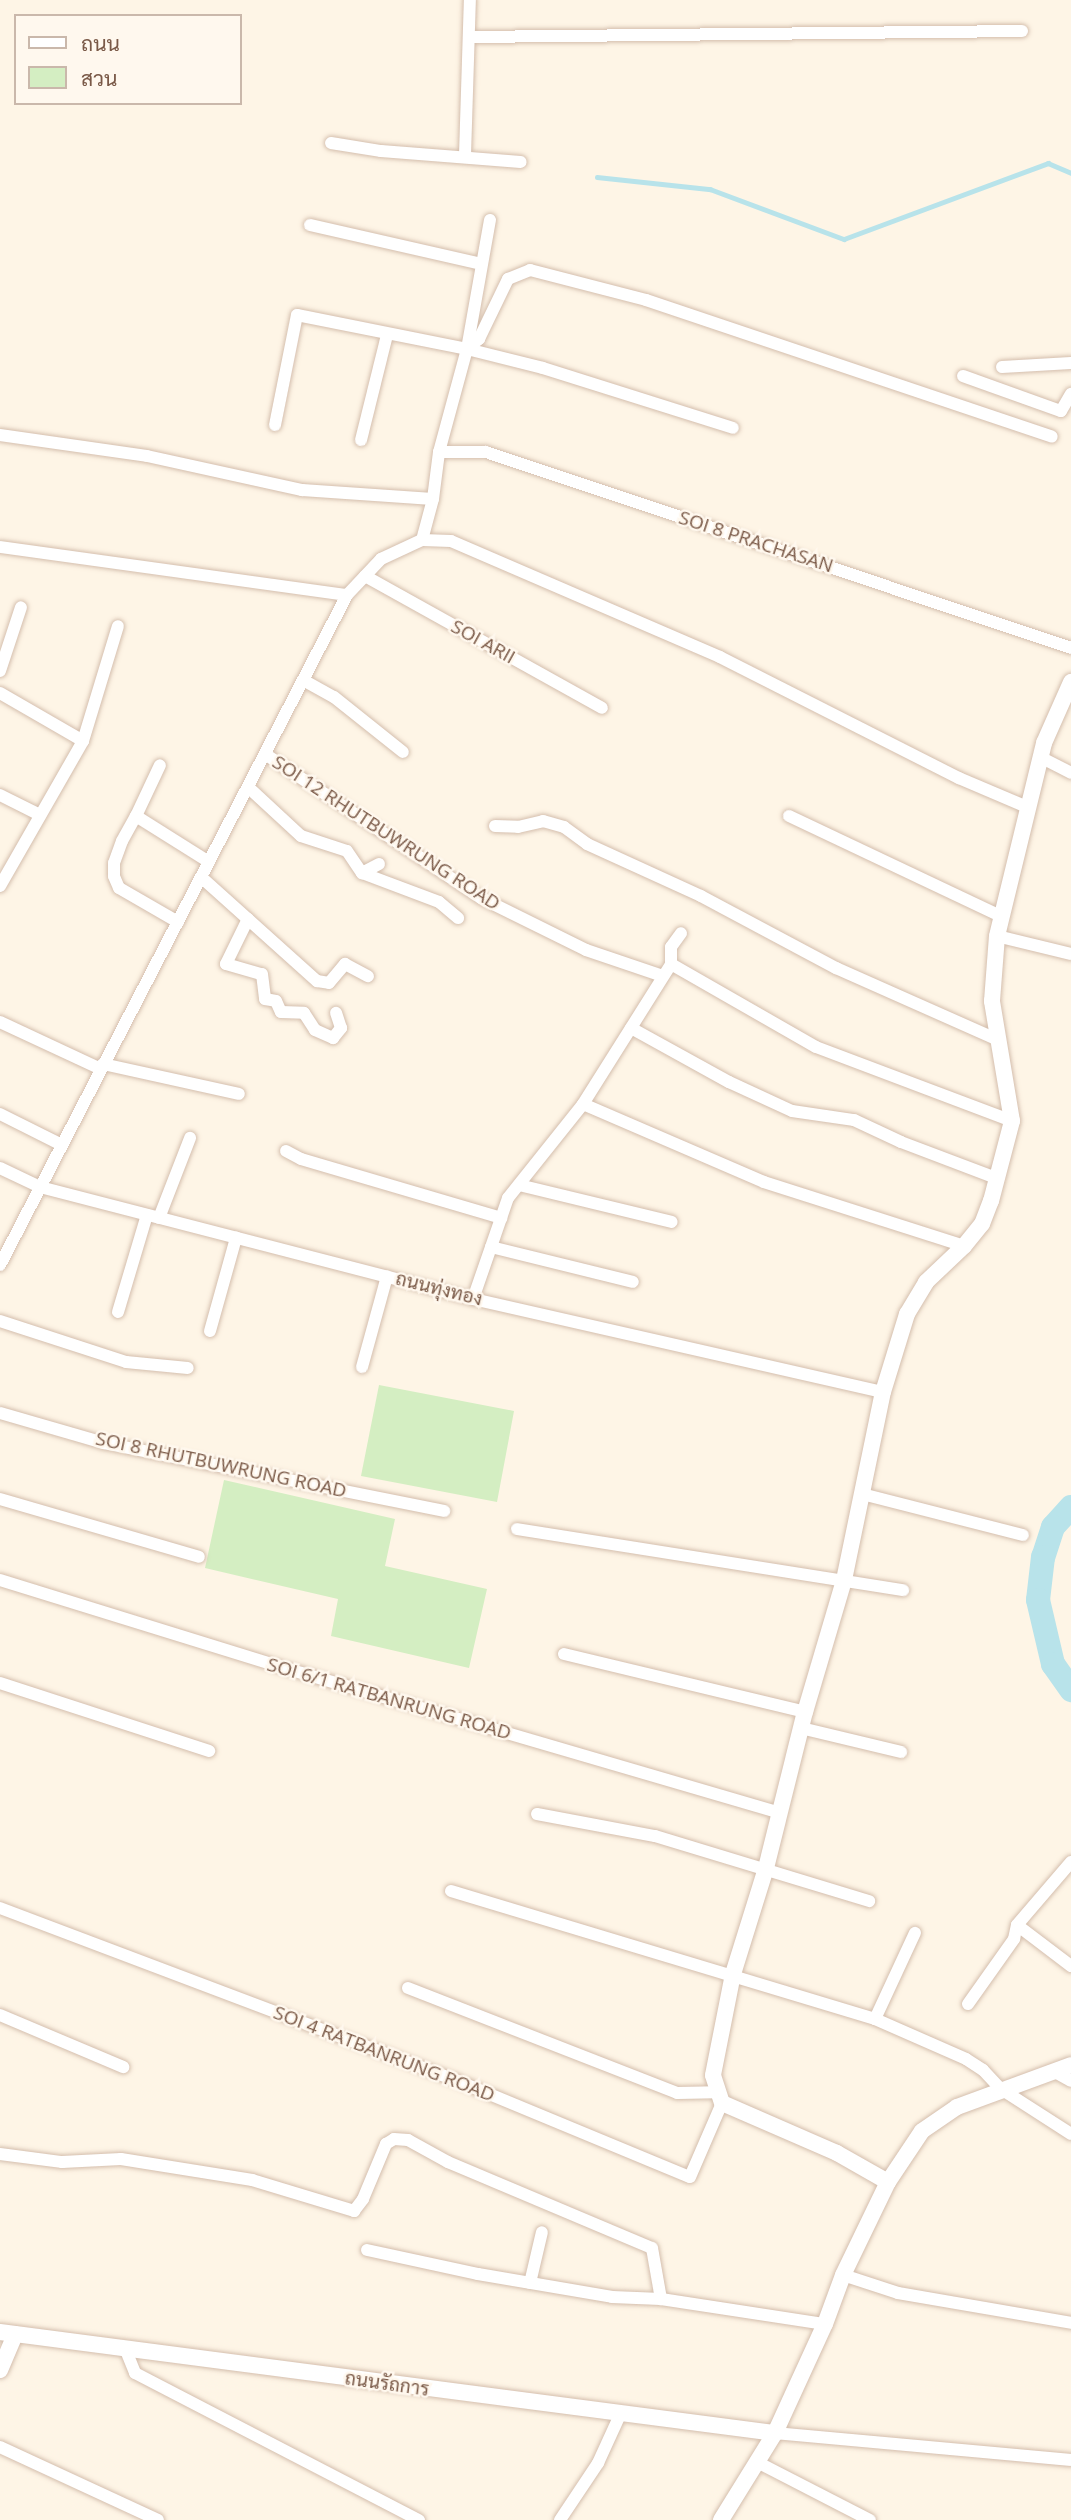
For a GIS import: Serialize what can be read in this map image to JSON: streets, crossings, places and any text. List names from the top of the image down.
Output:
{
  "streets": {
    "street": [
      "SOI 8 PRACHASAN",
      "SOI ARII",
      "SOI 12 RHUTBUWRUNG ROAD",
      "ถนนทุ่งทอง",
      "SOI 8 RHUTBUWRUNG ROAD",
      "SOI 6/1 RATBANRUNG ROAD",
      "SOI 4 RATBANRUNG ROAD",
      "ถนนรัถการ"
    ]
  },
  "legend": ["ถนน", "สวน"]
}
